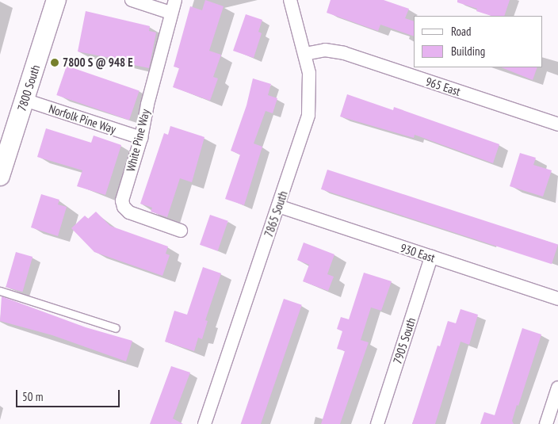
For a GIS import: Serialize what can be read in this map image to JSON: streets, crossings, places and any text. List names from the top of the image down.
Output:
{
  "streets": {
    "main road": ["7800 South"],
    "street": [
      "965 East",
      "Norfolk Pine Way",
      "White Pine Way",
      "7865 South",
      "930 East",
      "7905 South"
    ]
  },
  "crossings": [
    ["965 East", "7865 South"],
    ["7800 South", "Norfolk Pine Way"],
    ["Norfolk Pine Way", "White Pine Way"],
    ["7865 South", "930 East"],
    ["930 East", "7905 South"]
  ],
  "places": ["7800 S @ 948 E"],
  "legend": ["Road", "Building"],
  "scale_bar": "50 m"
}
